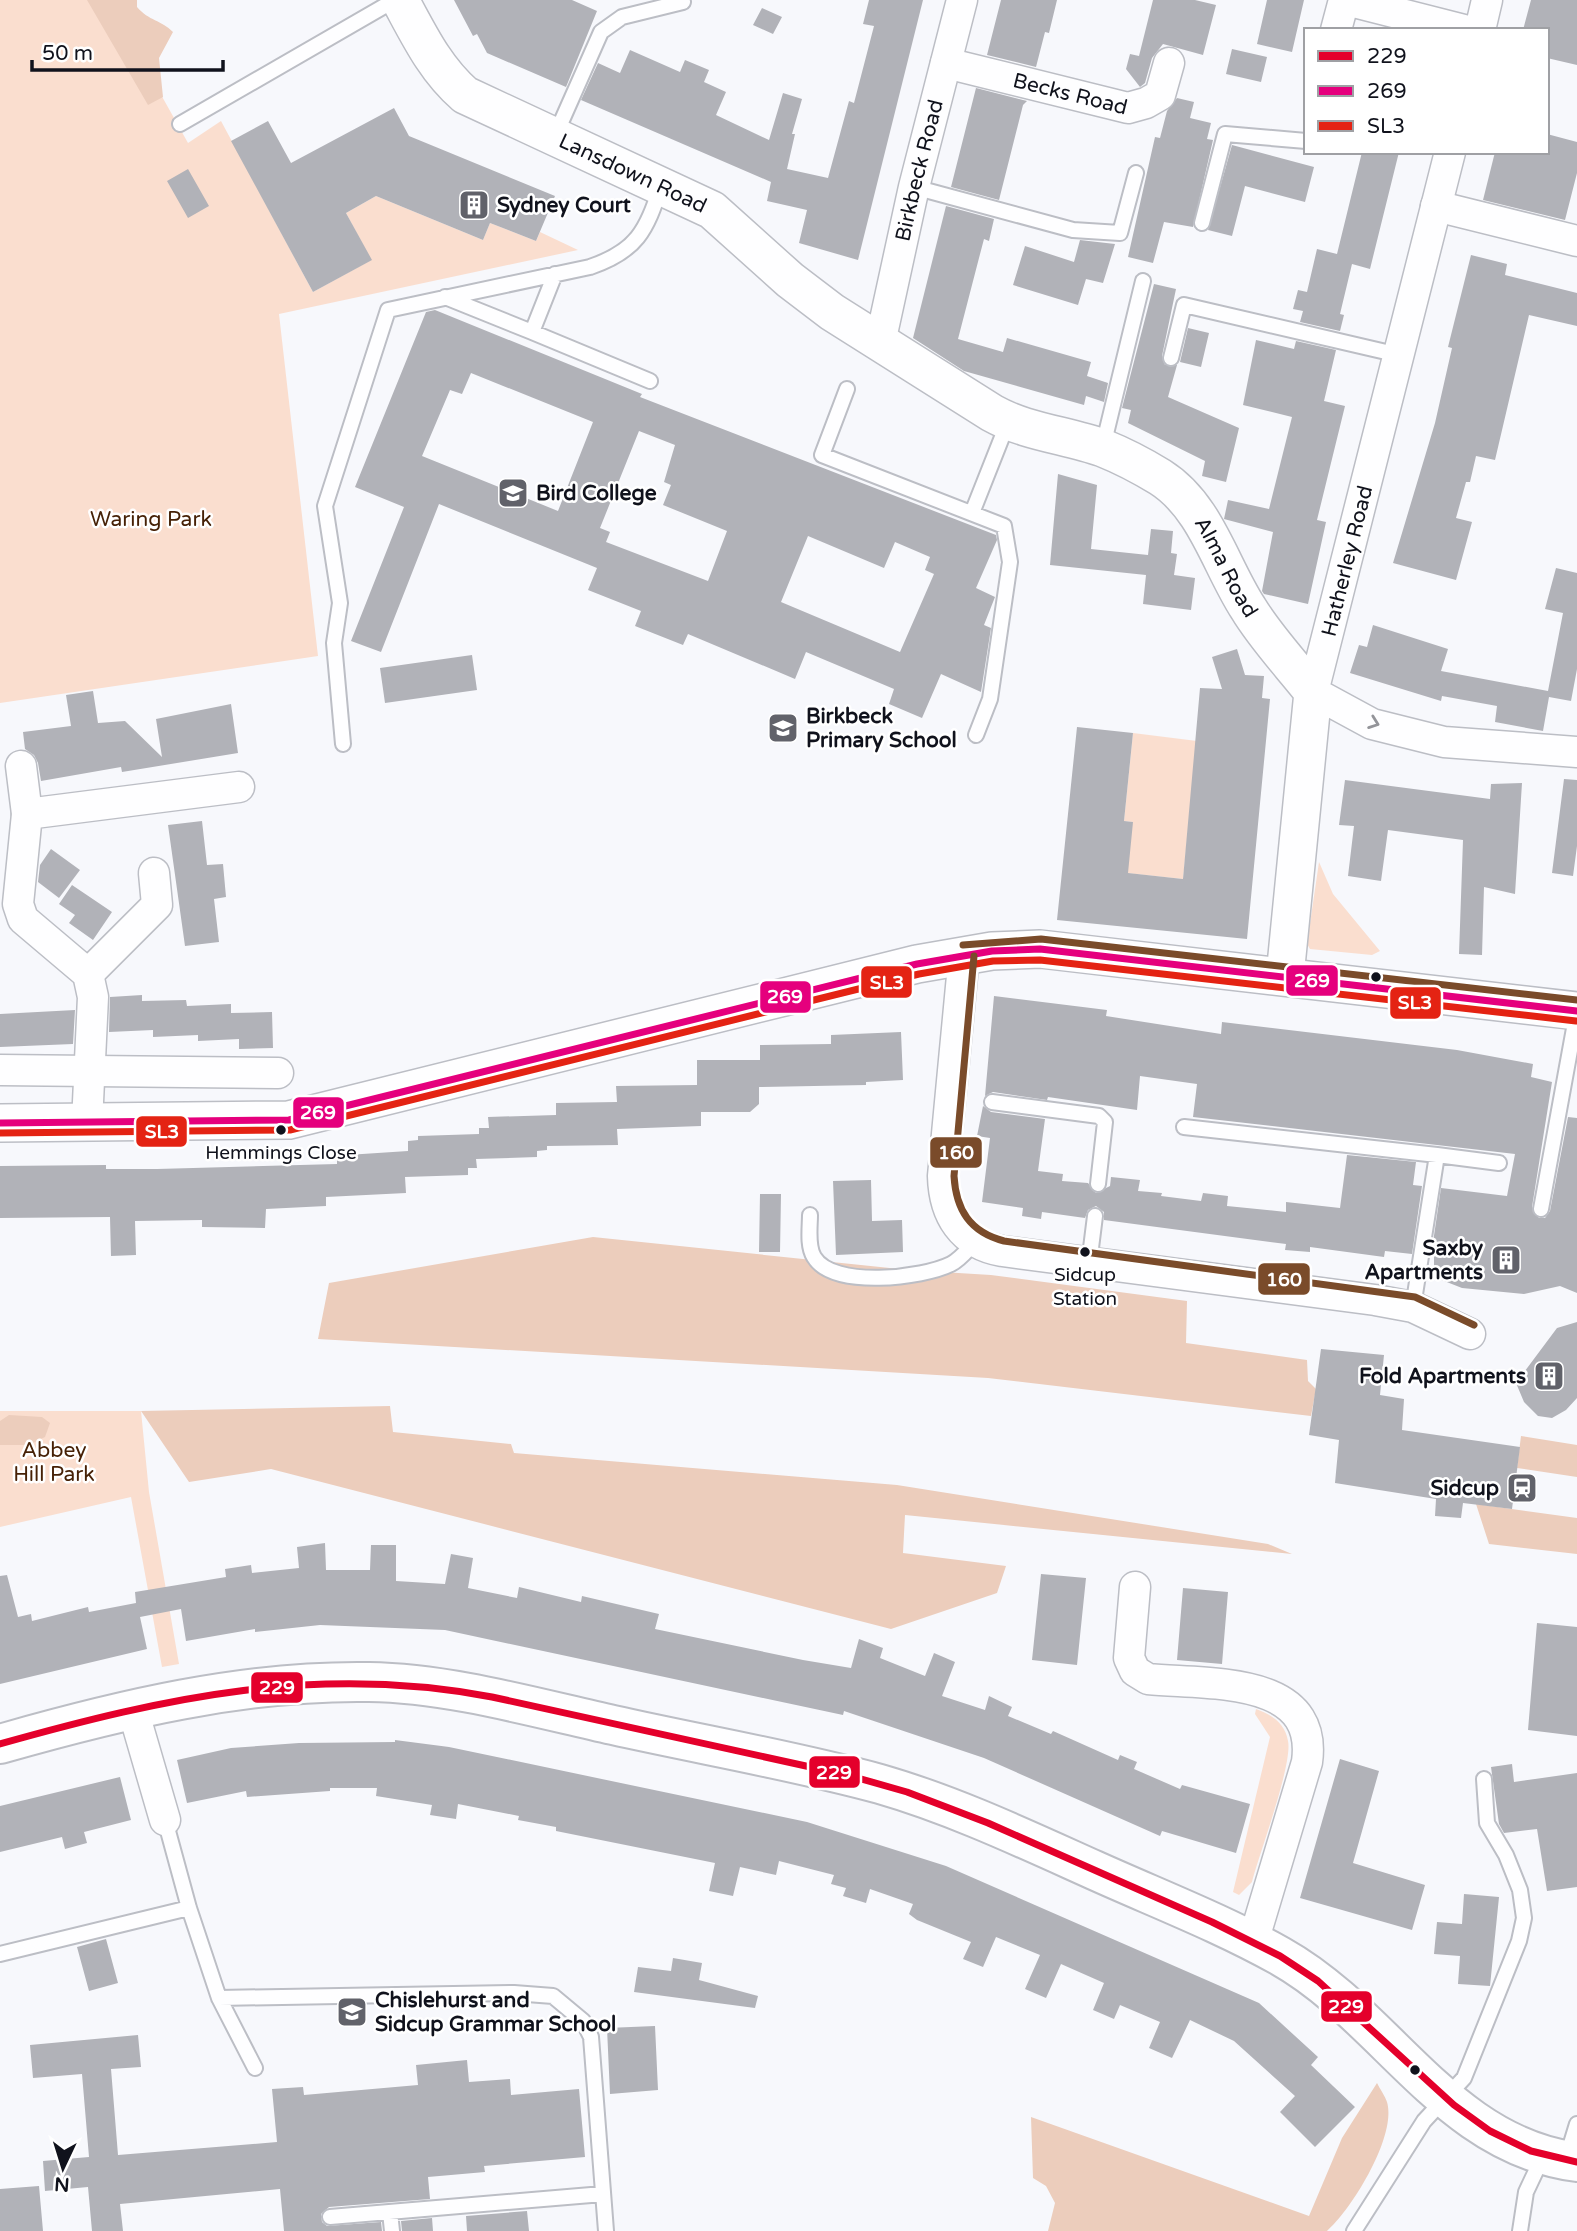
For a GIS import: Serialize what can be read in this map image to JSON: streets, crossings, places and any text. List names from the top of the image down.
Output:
{
  "streets": {
    "street": [
      "Becks Road",
      "Birkbeck Road",
      "Lansdown Road",
      "Hatherley Road",
      "Alma Road"
    ]
  },
  "crossings": [
    ["Becks Road", "Birkbeck Road"],
    ["Birkbeck Road", "Lansdown Road"],
    ["Birkbeck Road", "Alma Road"],
    ["Lansdown Road", "Alma Road"],
    ["Hatherley Road", "Alma Road"]
  ],
  "parks": ["Waring Park", "Abbey Hill Park"],
  "places": {
    "building": ["Sydney Court", "Saxby Apartments", "Fold Apartments"],
    "school or university": ["Bird College", "Birkbeck Primary School", "Chislehurst and Sidcup Grammar School"],
    "other": ["Hemmings Close", "Sidcup Station"],
    "station": ["Sidcup"]
  },
  "lines": [
    "transit line 160",
    "transit line 269",
    "transit line SL3",
    "transit line 229"
  ],
  "legend": ["229", "269", "SL3"],
  "scale_bar": "50 m",
  "north": "bottom"
}
